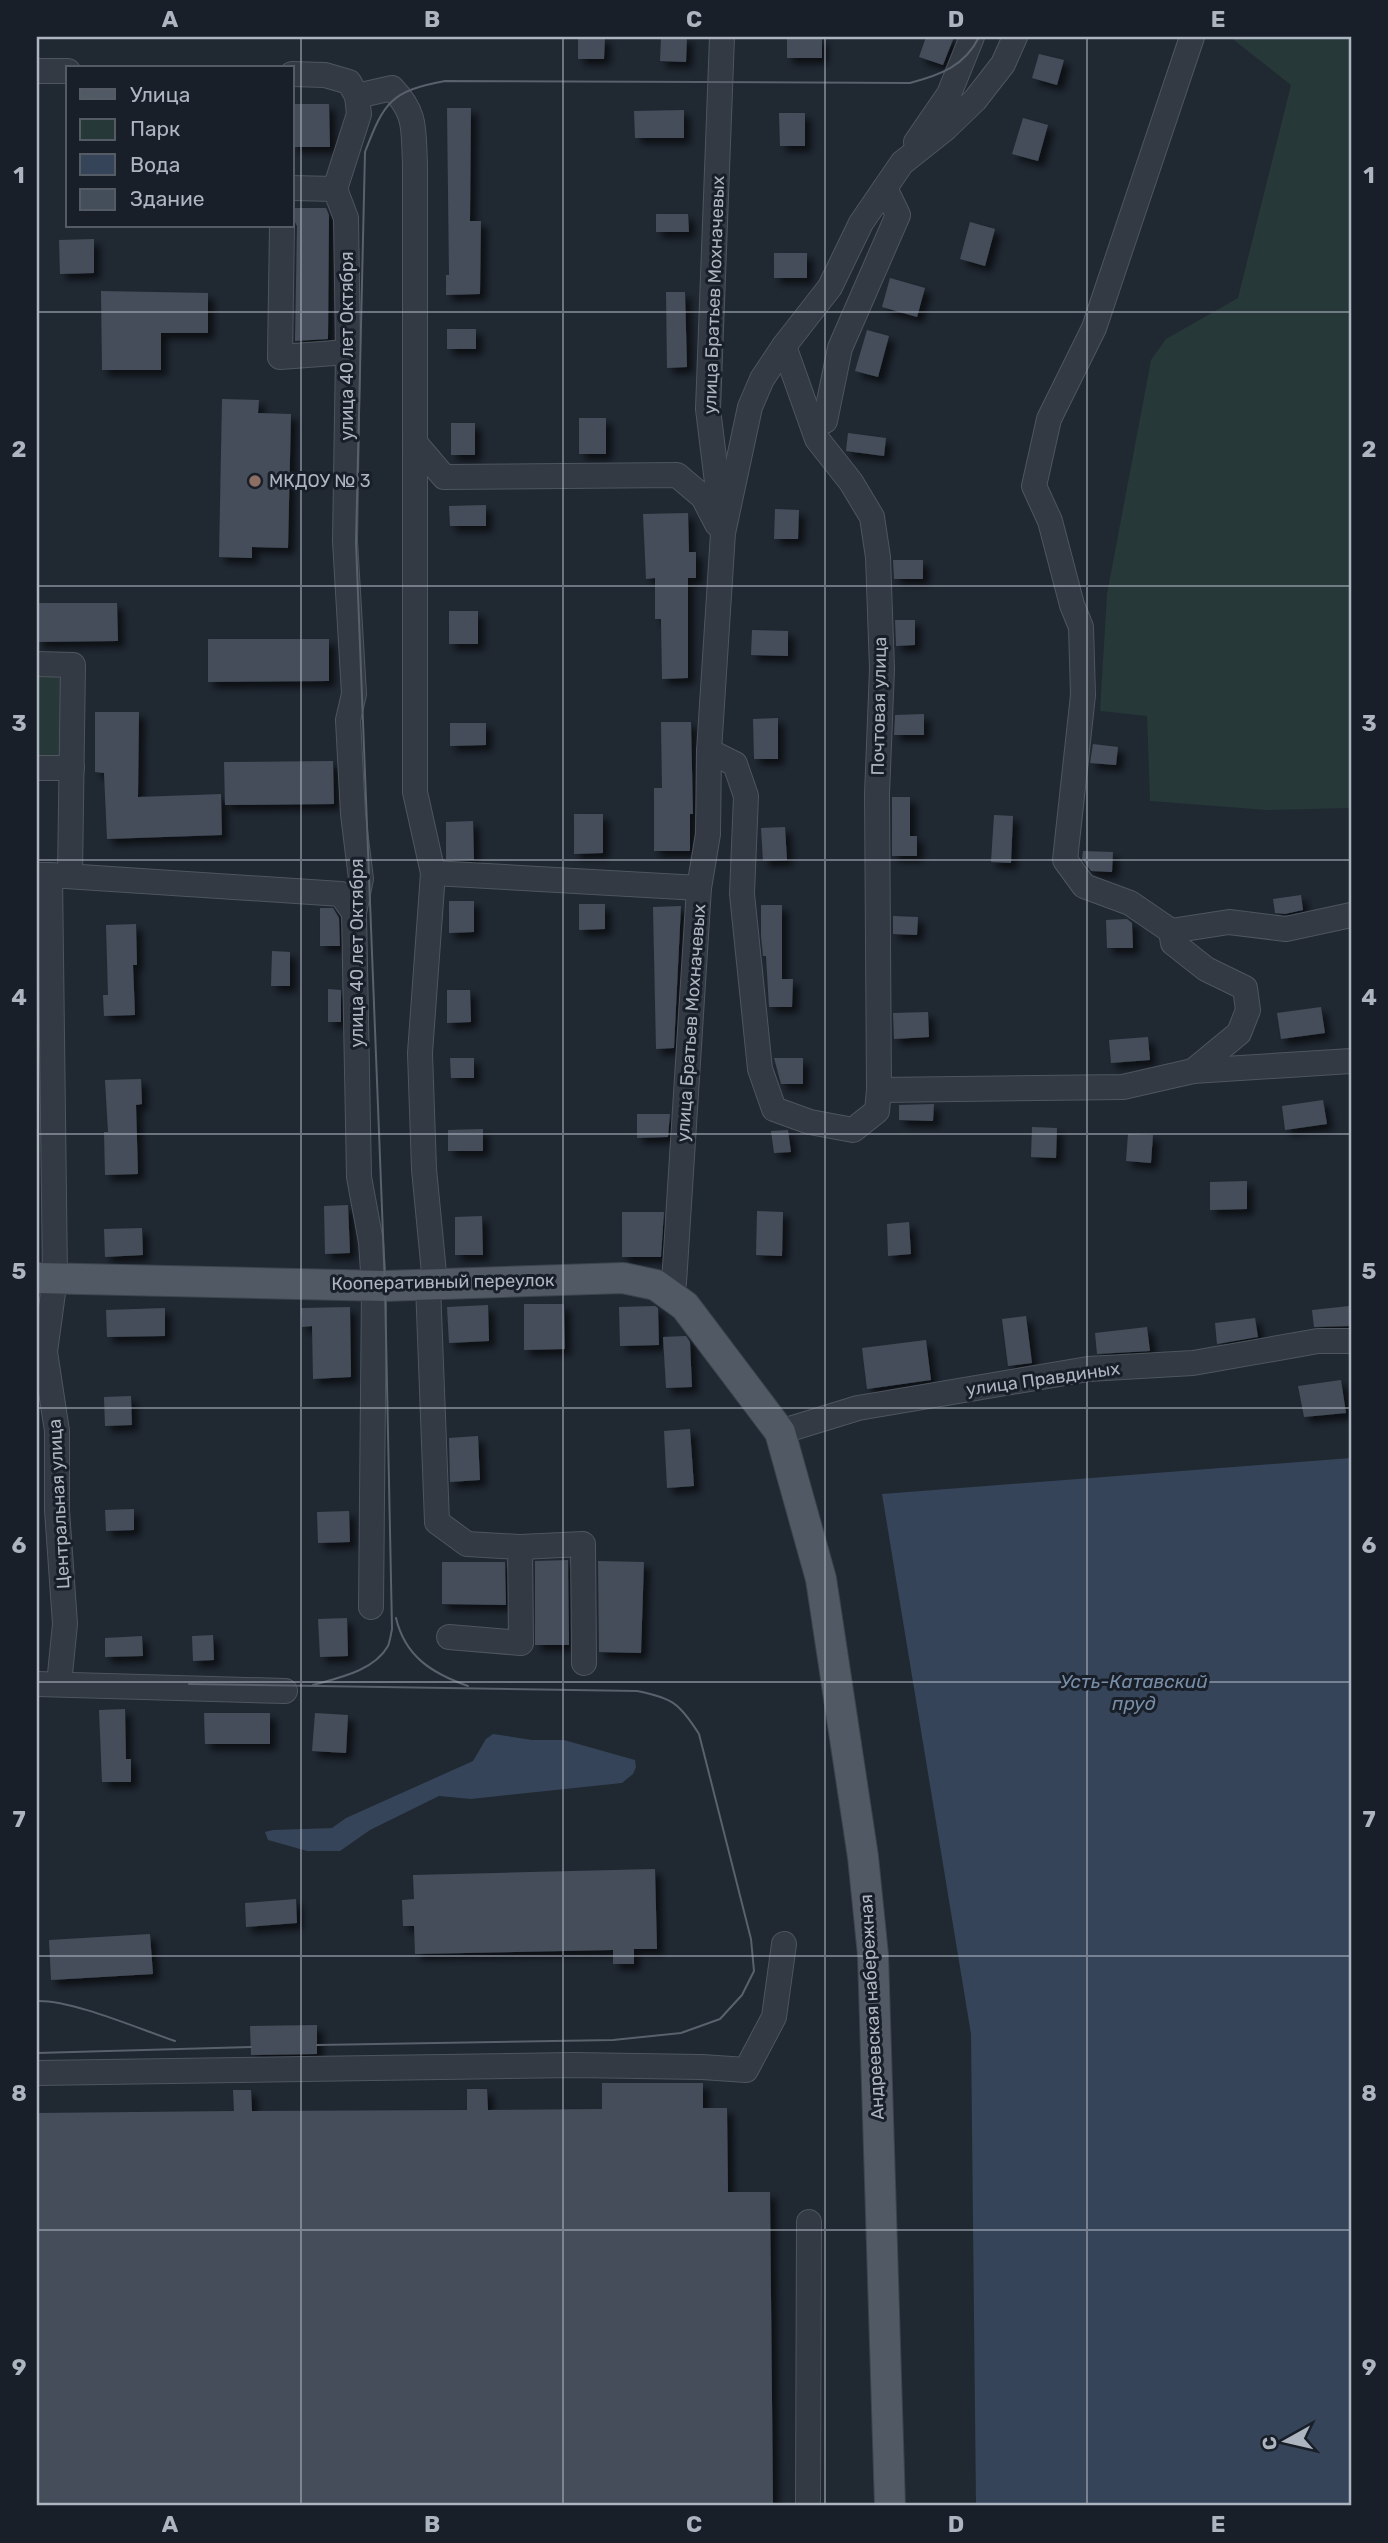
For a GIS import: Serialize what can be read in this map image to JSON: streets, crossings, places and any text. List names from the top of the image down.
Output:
{
  "streets": {
    "main road": ["Кооперативный переулок", "Андреевская набережная"],
    "street": [
      "улица Братьев Мохначевых",
      "улица 40 лет Октября",
      "Почтовая улица",
      "улица Правдиных",
      "Центральная улица"
    ]
  },
  "crossings": [
    ["улица Братьев Мохначевых", "Кооперативный переулок"],
    ["улица 40 лет Октября", "Кооперативный переулок"],
    ["Кооперативный переулок", "улица Правдиных"],
    ["Кооперативный переулок", "Центральная улица"],
    ["Кооперативный переулок", "Андреевская набережная"],
    ["улица Правдиных", "Андреевская набережная"]
  ],
  "water": ["Усть-Катавский пруд"],
  "places": ["МКДОУ № 3"],
  "legend": [
    "Улица",
    "Парк",
    "Вода",
    "Здание"
  ],
  "north": "left",
  "grid": {
    "columns": [
      "A",
      "B",
      "C",
      "D",
      "E"
    ],
    "rows": [
      "1",
      "2",
      "3",
      "4",
      "5",
      "6",
      "7",
      "8",
      "9"
    ]
  }
}
